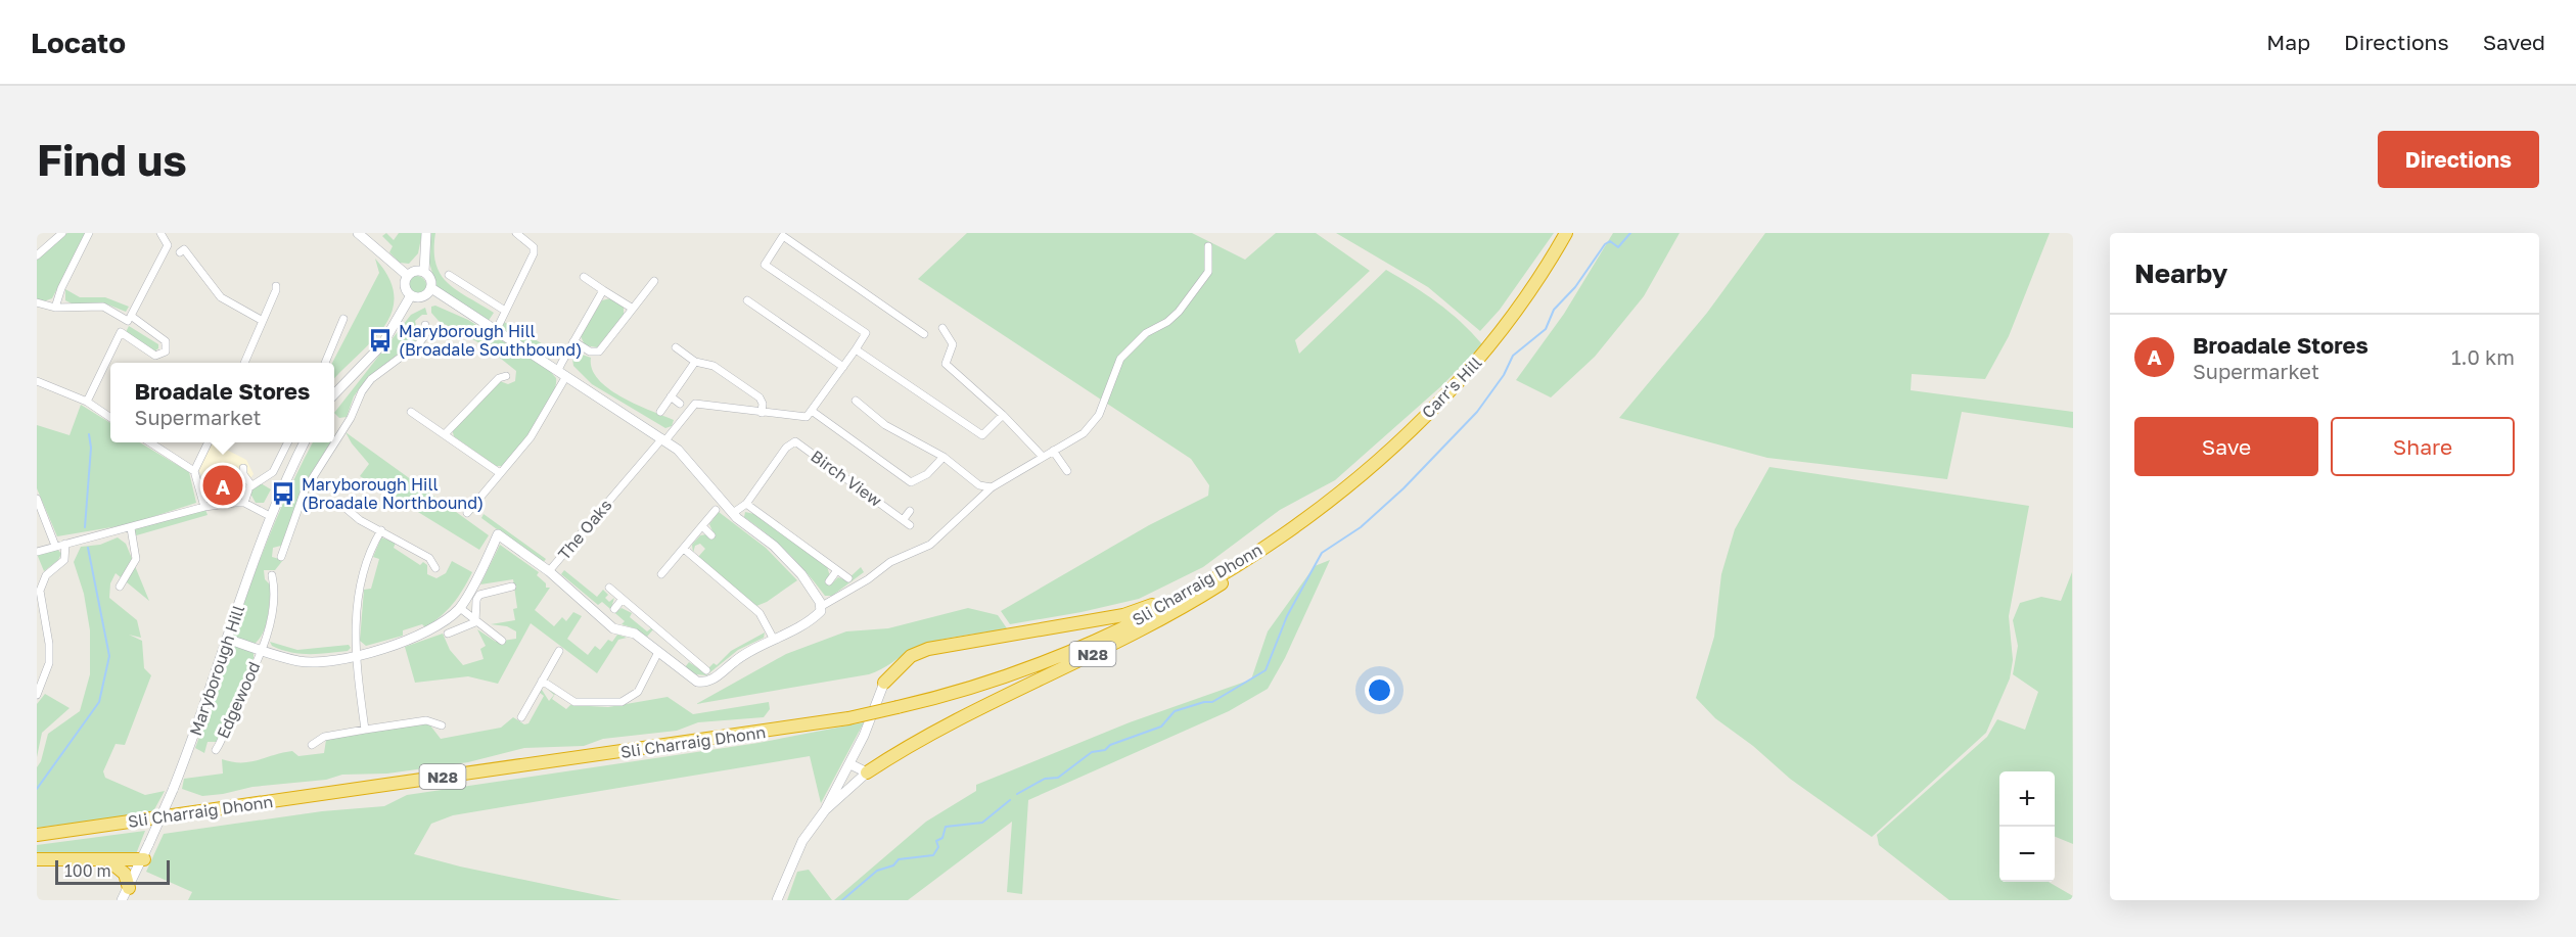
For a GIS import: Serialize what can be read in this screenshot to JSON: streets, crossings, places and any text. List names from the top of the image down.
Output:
{
  "streets": {
    "highway": ["Carr's Hill", "Sli Charraig Dhonn", "N28"],
    "street": [
      "Birch View",
      "The Oaks",
      "Maryborough Hill",
      "Edgewood"
    ]
  },
  "crossings": [
    ["Carr's Hill", "Sli Charraig Dhonn"],
    ["Carr's Hill", "N28"],
    ["The Oaks", "Edgewood"],
    ["Sli Charraig Dhonn", "N28"]
  ],
  "places": {
    "bus stop": ["Maryborough Hill (Broadale Southbound)", "Maryborough Hill (Broadale Northbound)"]
  },
  "scale_bar": "100 m",
  "page": {
    "header": "Locato",
    "nav": ["Map", "Directions", "Saved"],
    "buttons": [
      "Directions",
      ["Save", "Share"]
    ],
    "title": "Find us",
    "heading": "Nearby",
    "list": [
      {
        "mark": "A",
        "name": "Broadale Stores",
        "note": "Supermarket",
        "value": "1.0 km"
      }
    ],
    "popup": ["Broadale Stores", "Supermarket"],
    "pins": "A",
    "map_buttons": ["+", "−"],
    "scale": "100 m"
  }
}
